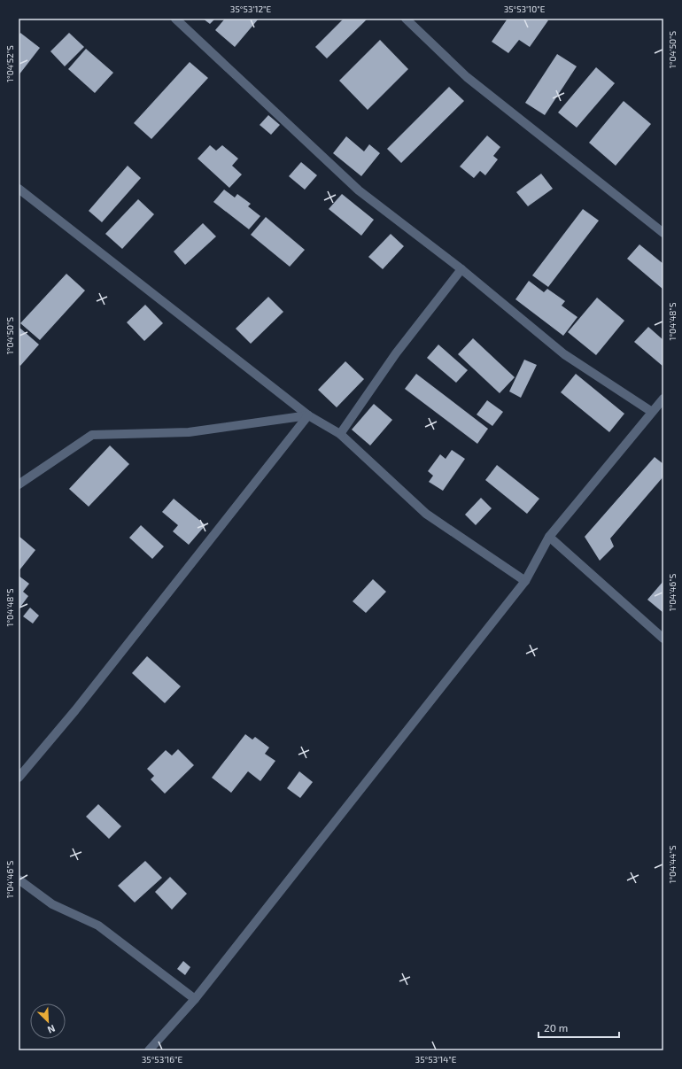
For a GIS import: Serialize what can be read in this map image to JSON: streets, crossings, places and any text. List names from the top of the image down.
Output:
{
  "scale_bar": "20 m",
  "north": "bottom right",
  "coordinates": [
    "35°53'12\"E",
    "35°53'10\"E",
    "1°04'50\"S",
    "1°04'52\"S",
    "1°04'48\"S",
    "1°04'46\"S",
    "1°04'44\"S",
    "35°53'16\"E",
    "35°53'14\"E"
  ]
}
